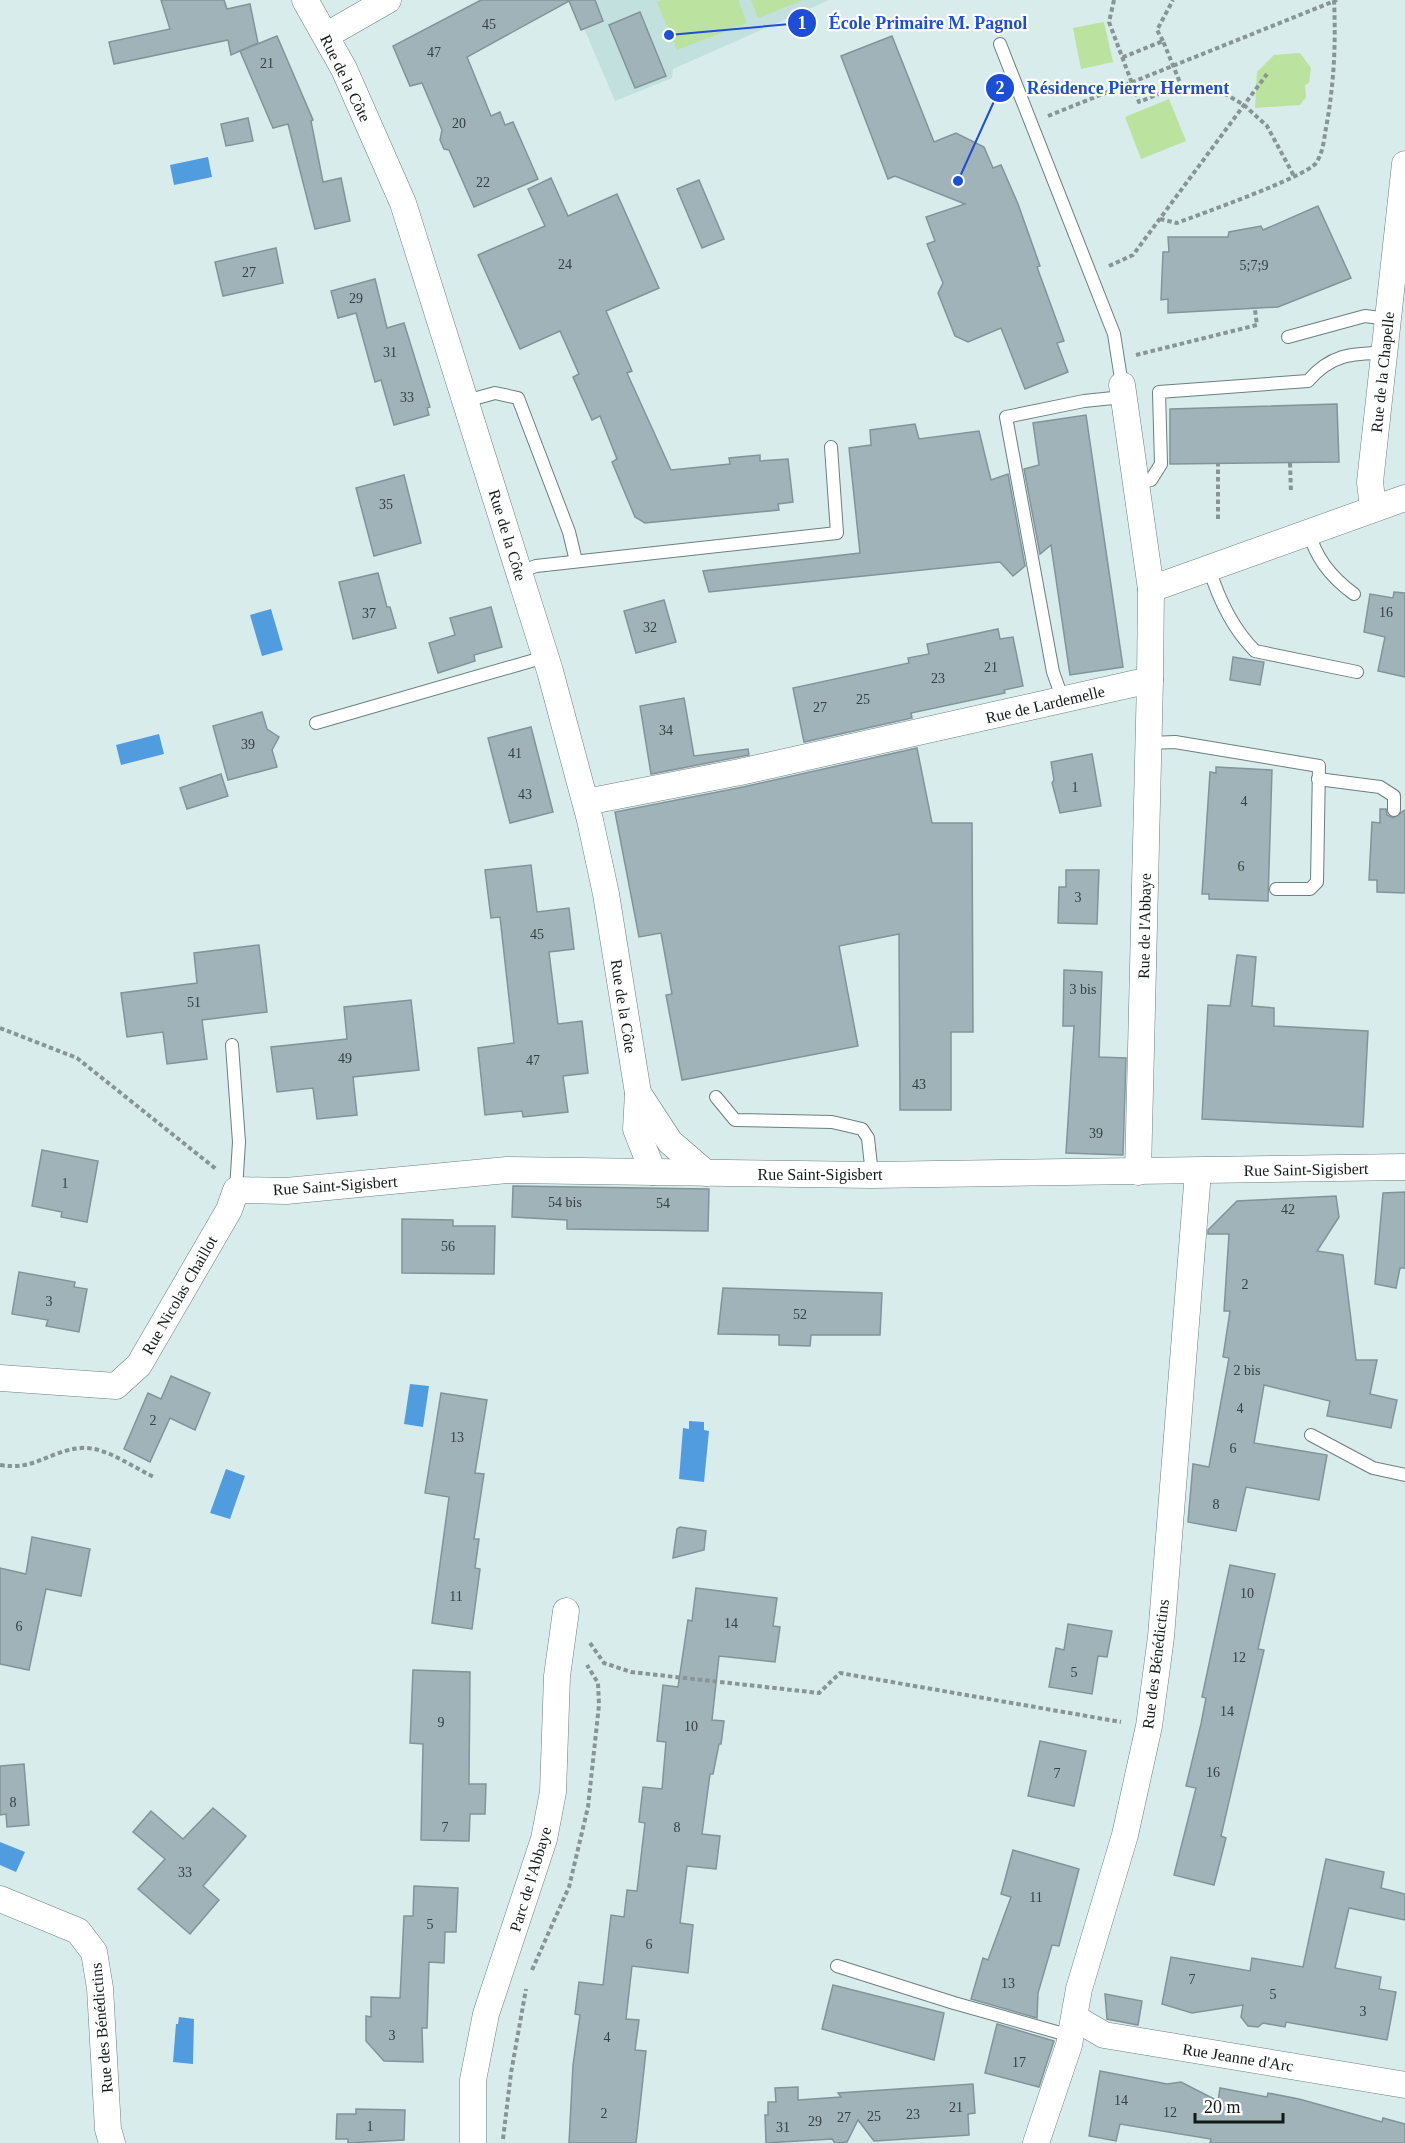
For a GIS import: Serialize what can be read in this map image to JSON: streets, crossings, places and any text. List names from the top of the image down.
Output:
{
  "streets": {
    "street": [
      "Rue de la Côte",
      "Rue de la Chapelle",
      "Rue de Lardemelle",
      "Rue de l'Abbaye",
      "Rue Saint-Sigisbert",
      "Rue Nicolas Chaillot",
      "Rue des Bénédictins",
      "Parc de l'Abbaye",
      "Rue Jeanne d'Arc"
    ]
  },
  "crossings": [
    ["Rue de la Côte", "Rue de Lardemelle"],
    ["Rue de la Côte", "Rue Saint-Sigisbert"],
    ["Rue de Lardemelle", "Rue de l'Abbaye"],
    ["Rue de l'Abbaye", "Rue Saint-Sigisbert"],
    ["Rue Saint-Sigisbert", "Rue Nicolas Chaillot"],
    ["Rue Saint-Sigisbert", "Rue des Bénédictins"],
    ["Rue des Bénédictins", "Rue Jeanne d'Arc"]
  ],
  "places": ["École Primaire M. Pagnol", "Résidence Pierre Herment"],
  "house_numbers": [
    "45",
    "47",
    "21",
    "20",
    "22",
    "24",
    "5;7;9",
    "27",
    "29",
    "31",
    "33",
    "35",
    "16",
    "37",
    "32",
    "21",
    "23",
    "25",
    "27",
    "34",
    "39",
    "41",
    "1",
    "43",
    "4",
    "6",
    "3",
    "45",
    "3 bis",
    "51",
    "49",
    "47",
    "43",
    "39",
    "1",
    "54 bis",
    "54",
    "42",
    "56",
    "2",
    "3",
    "52",
    "2 bis",
    "4",
    "2",
    "13",
    "6",
    "8",
    "10",
    "11",
    "14",
    "6",
    "12",
    "5",
    "14",
    "9",
    "10",
    "16",
    "7",
    "8",
    "7",
    "8",
    "33",
    "11",
    "5",
    "6",
    "7",
    "13",
    "5",
    "3",
    "3",
    "4",
    "17",
    "14",
    "21",
    "12",
    "2",
    "23",
    "25",
    "27",
    "29",
    "1",
    "31"
  ],
  "scale_bar": "20 m"
}
